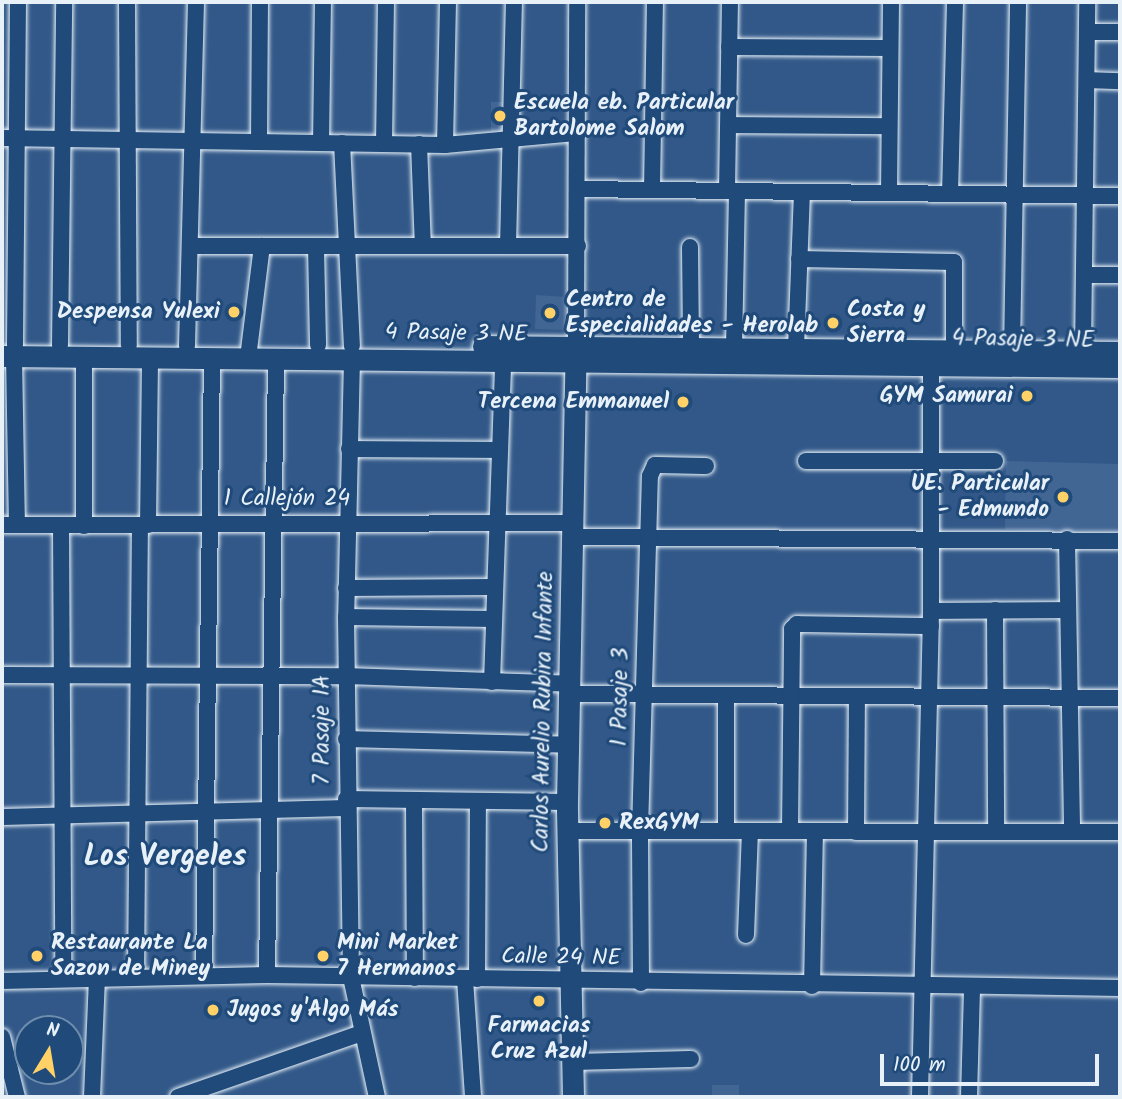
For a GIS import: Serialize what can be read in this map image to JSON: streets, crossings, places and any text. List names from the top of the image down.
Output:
{
  "streets": {
    "street": [
      "4 Pasaje 3 NE",
      "1 Callejón 24",
      "1 Pasaje 3",
      "Carlos Aurelio Rubira Infante",
      "7 Pasaje 1A",
      "Calle 24 NE"
    ]
  },
  "crossings": [
    ["4 Pasaje 3 NE", "Carlos Aurelio Rubira Infante"],
    ["4 Pasaje 3 NE", "7 Pasaje 1A"],
    ["1 Callejón 24", "1 Pasaje 3"],
    ["1 Callejón 24", "Carlos Aurelio Rubira Infante"],
    ["1 Callejón 24", "7 Pasaje 1A"],
    ["1 Pasaje 3", "Calle 24 NE"],
    ["Carlos Aurelio Rubira Infante", "Calle 24 NE"],
    ["7 Pasaje 1A", "Calle 24 NE"]
  ],
  "districts": ["Los Vergeles"],
  "places": [
    "Escuela eb. Particular Bartolome Salom",
    "Despensa Yulexi",
    "Centro de Especialidades - Herolab",
    "Costa y Sierra",
    "GYM Samurai",
    "Tercena Emmanuel",
    "UE. Particular - Edmundo",
    "RexGYM",
    "Restaurante La Sazon de Miney",
    "Mini Market 7 Hermanos",
    "Farmacias Cruz Azul",
    "Jugos y'Algo Más"
  ],
  "scale_bar": "100 m",
  "north": "top"
}
